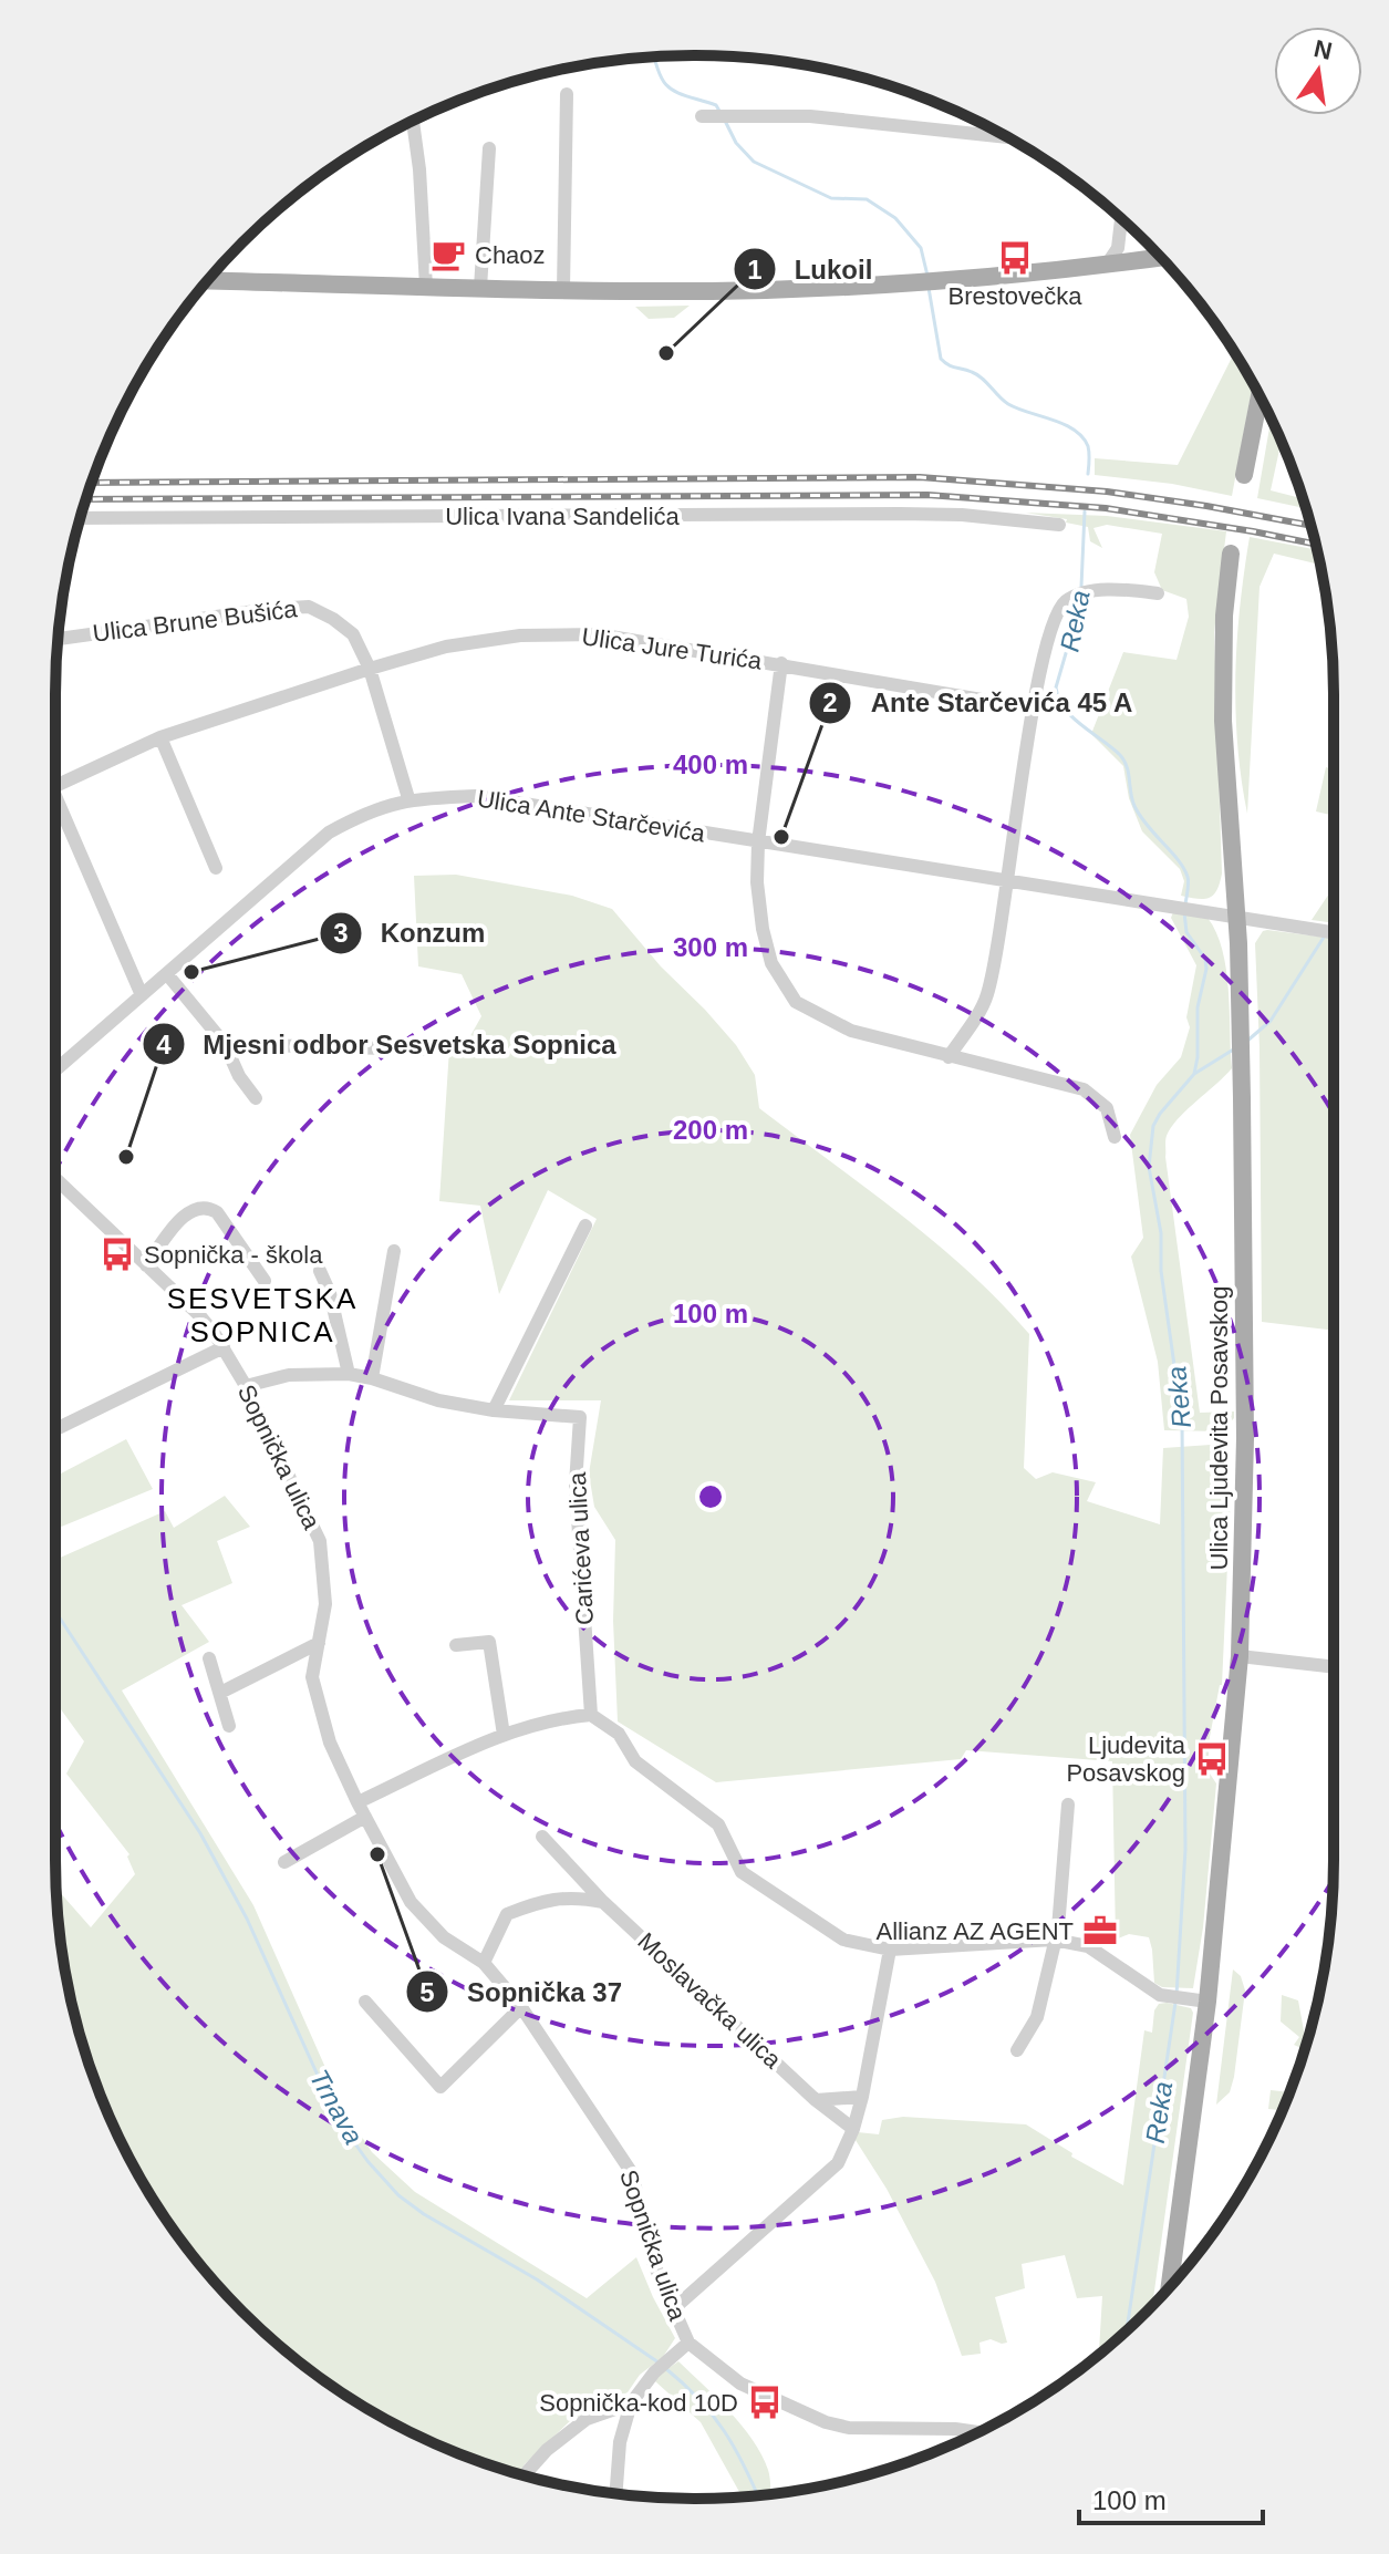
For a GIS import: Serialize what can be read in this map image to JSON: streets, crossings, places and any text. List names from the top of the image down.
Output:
{
  "streets": {
    "main road": ["Ulica Ljudevita Posavskog"],
    "street": [
      "Ulica Ivana Sandelića",
      "Ulica Brune Bušića",
      "Ulica Jure Turića",
      "Ulica Ante Starčevića",
      "Sopnička ulica",
      "Carićeva ulica",
      "Moslavačka ulica"
    ]
  },
  "crossings": [
    ["Ulica Brune Bušića", "Ulica Jure Turića"],
    ["Ulica Brune Bušića", "Ulica Ante Starčevića"],
    ["Ulica Ante Starčevića", "Ulica Ljudevita Posavskog"],
    ["Sopnička ulica", "Carićeva ulica"]
  ],
  "districts": ["SESVETSKA SOPNICA"],
  "water": ["Reka", "Trnava"],
  "places": {
    "cafe": ["Chaoz"],
    "bus stop": [
      "Brestovečka",
      "Sopnička - škola",
      "Ljudevita Posavskog",
      "Sopnička-kod 10D"
    ],
    "other": [
      "Lukoil",
      "Ante Starčevića 45 A",
      "Konzum",
      "Mjesni odbor Sesvetska Sopnica",
      "Sopnička 37"
    ],
    "office": ["Allianz AZ AGENT"]
  },
  "scale_bar": "100 m",
  "north": "top",
  "rings": [
    "400 m",
    "300 m",
    "200 m",
    "100 m"
  ]
}
